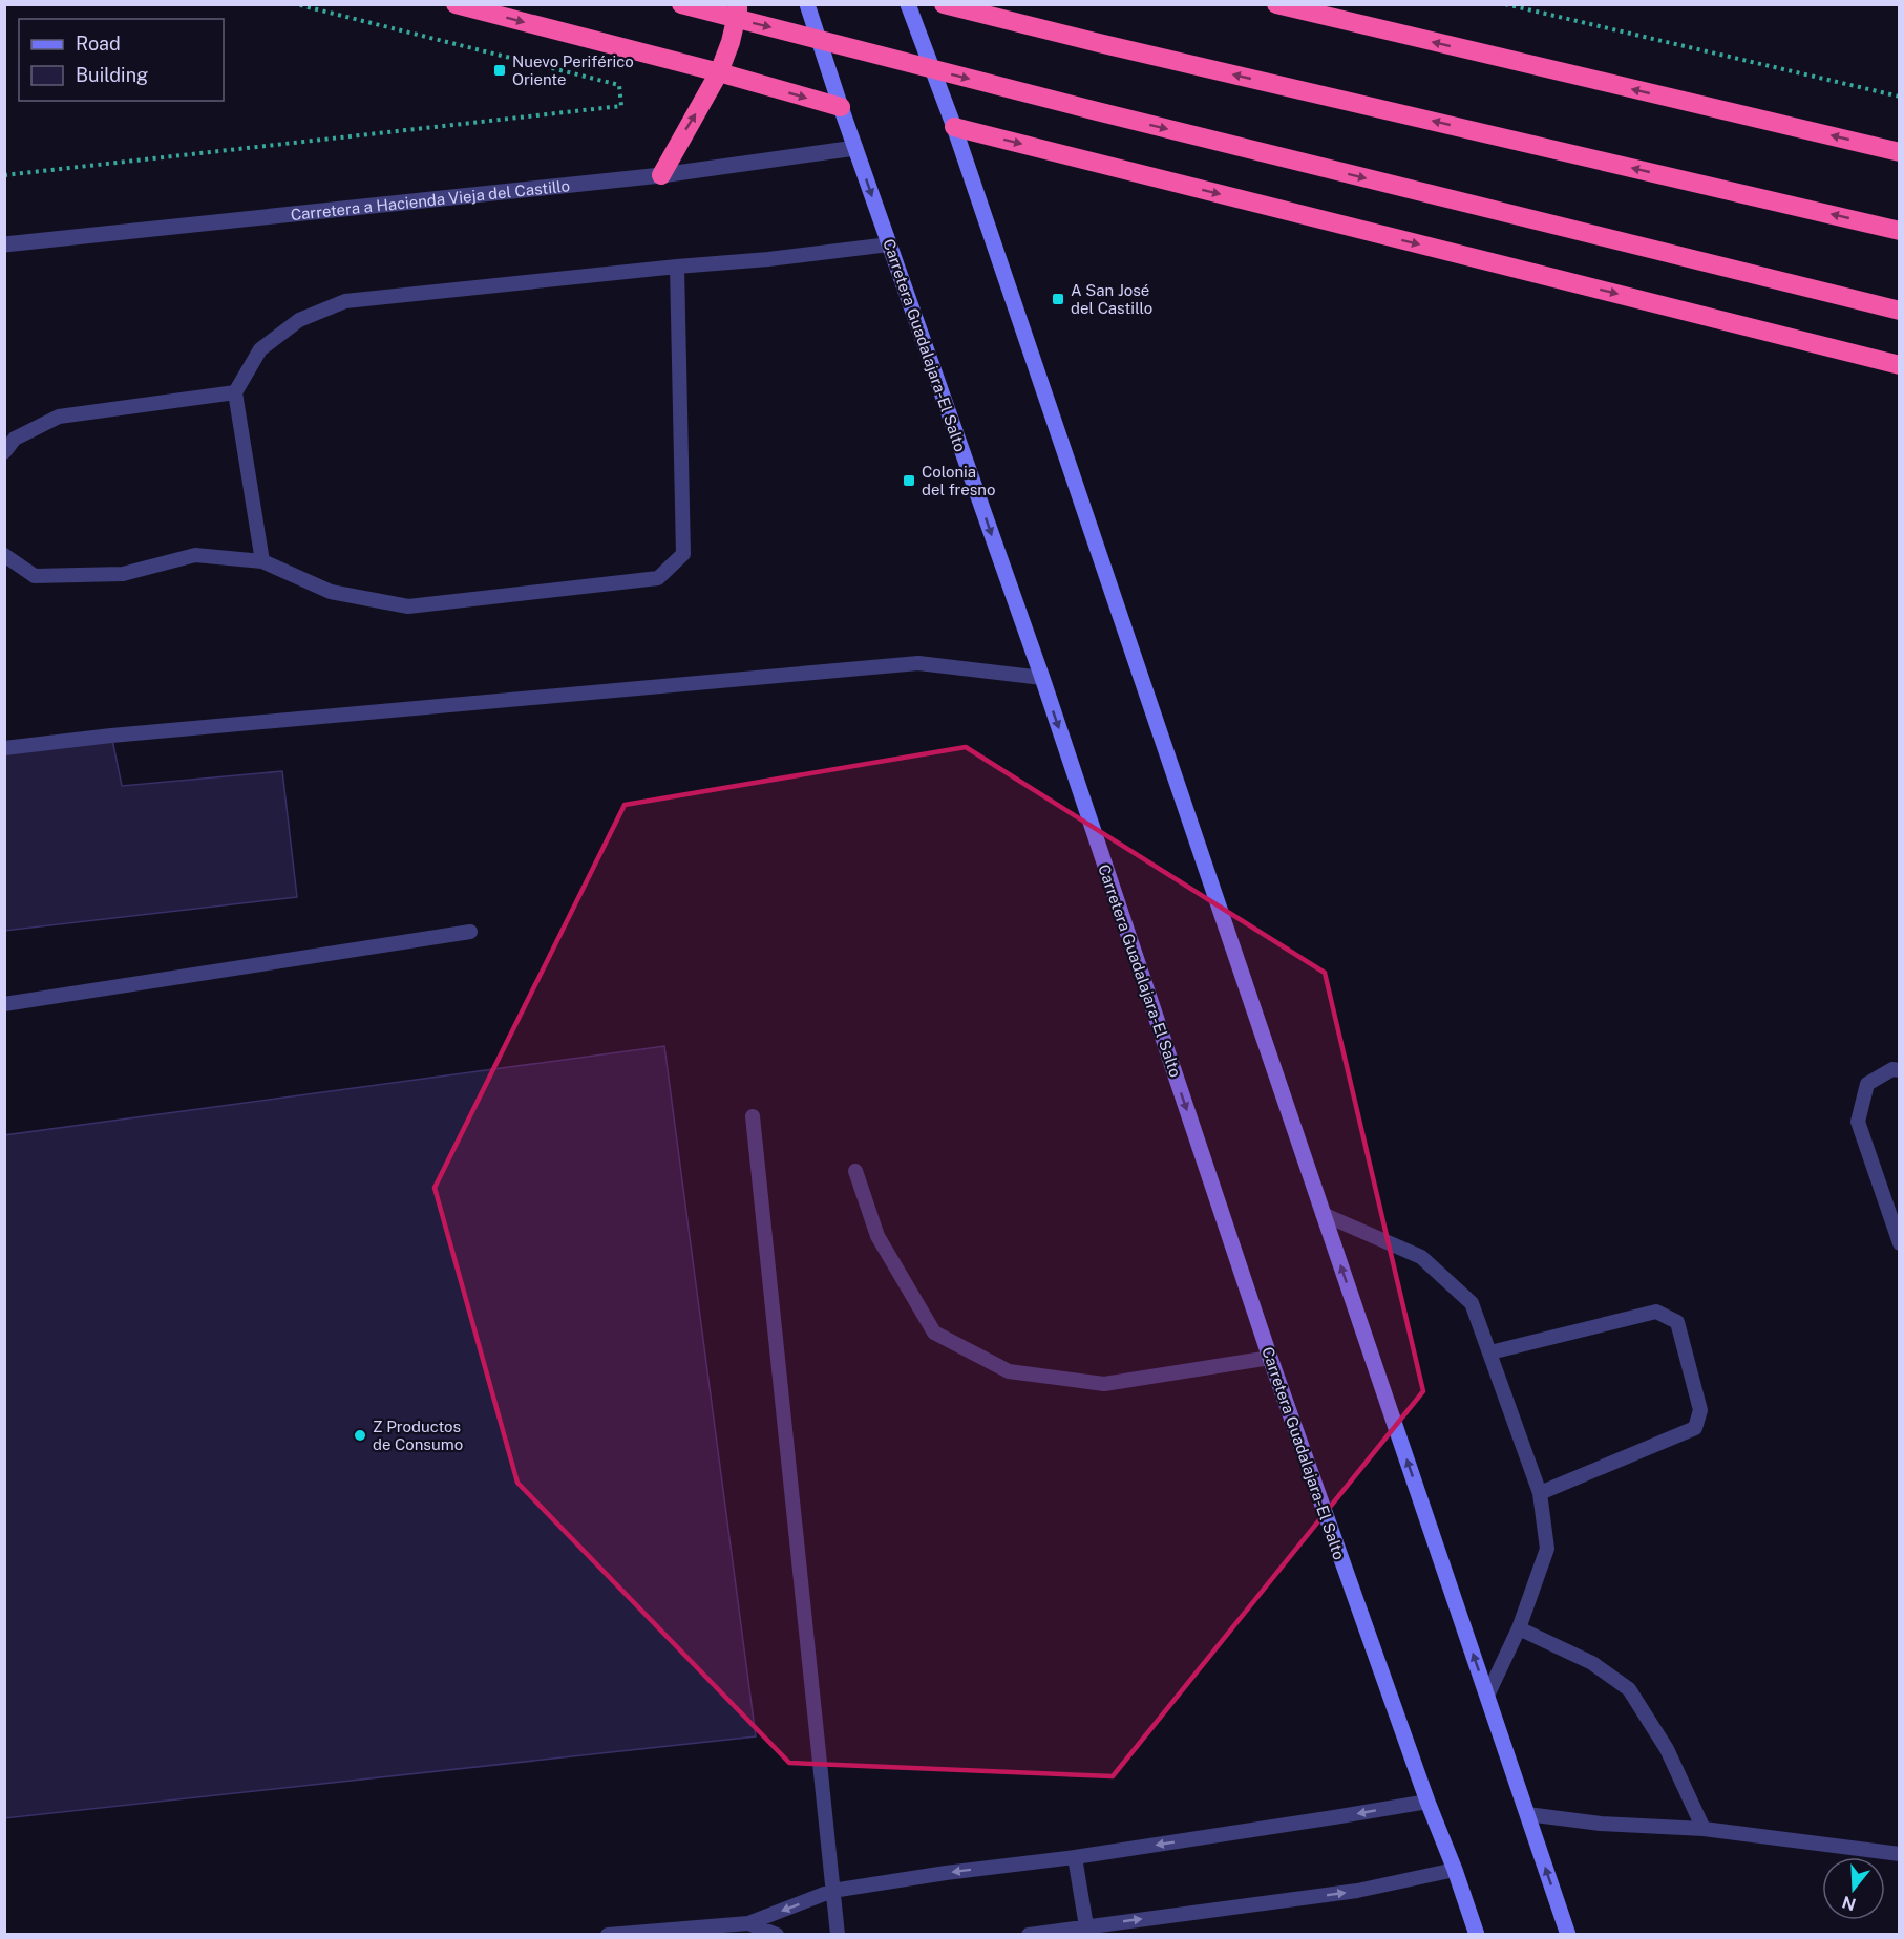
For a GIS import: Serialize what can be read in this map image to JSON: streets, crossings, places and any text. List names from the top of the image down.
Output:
{
  "streets": {
    "main road": ["Carretera Guadalajara-El Salto"],
    "street": ["Carretera a Hacienda Vieja del Castillo"]
  },
  "crossings": [
    ["Carretera a Hacienda Vieja del Castillo", "Carretera Guadalajara-El Salto"]
  ],
  "places": {
    "transit": ["Nuevo Periférico Oriente", "A San José del Castillo", "Colonia del fresno"],
    "other": ["Z Productos de Consumo"]
  },
  "legend": ["Road", "Building"],
  "north": "bottom"
}
